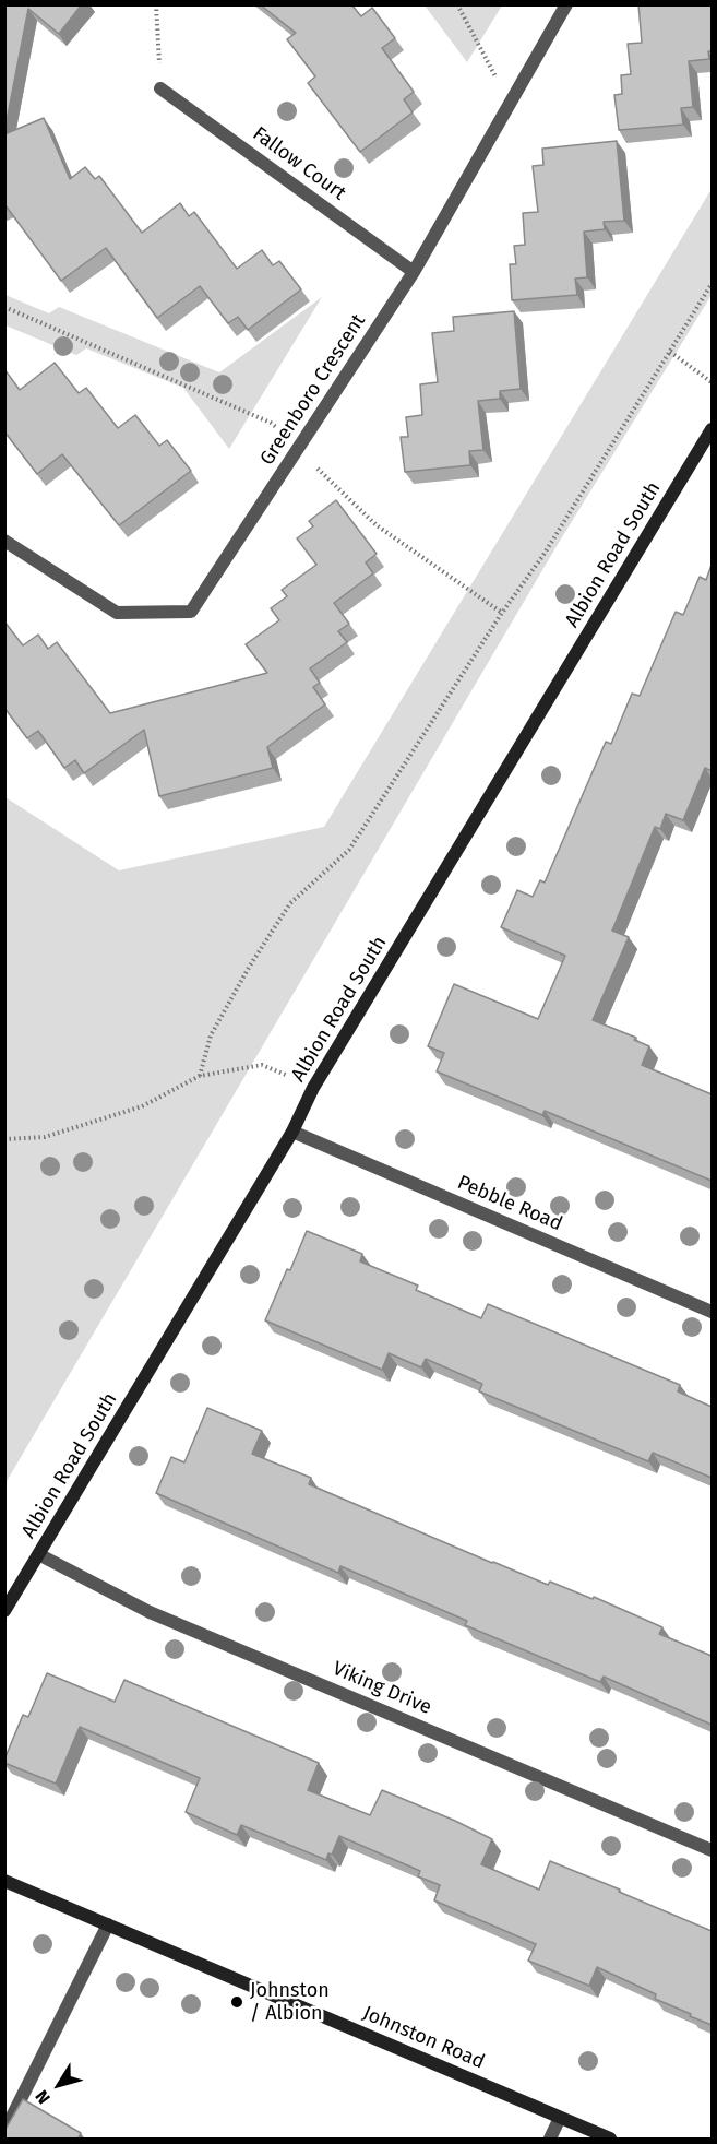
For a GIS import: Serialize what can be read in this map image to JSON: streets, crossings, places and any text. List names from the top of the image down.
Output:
{
  "streets": {
    "street": [
      "Fallow Court",
      "Greenboro Crescent",
      "Albion Road South",
      "Pebble Road",
      "Viking Drive",
      "Johnston Road"
    ]
  },
  "crossings": [
    ["Fallow Court", "Greenboro Crescent"],
    ["Albion Road South", "Pebble Road"],
    ["Albion Road South", "Viking Drive"]
  ],
  "places": ["Johnston / Albion"],
  "north": "bottom left"
}
